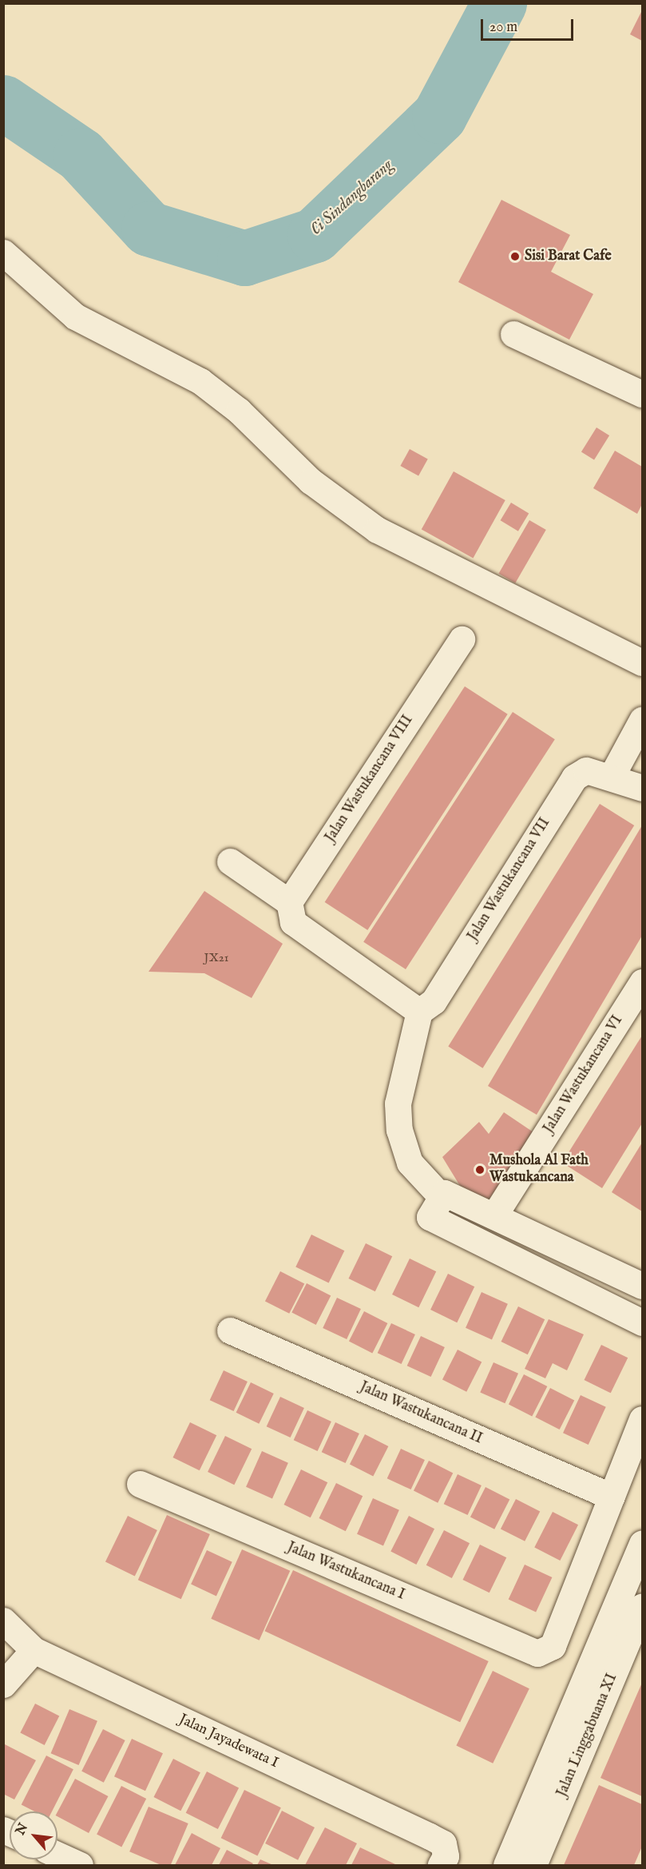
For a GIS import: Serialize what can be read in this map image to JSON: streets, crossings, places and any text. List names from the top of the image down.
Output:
{
  "streets": {
    "street": [
      "Jalan Wastukancana VIII",
      "Jalan Wastukancana VII",
      "Jalan Wastukancana VI",
      "Jalan Wastukancana II",
      "Jalan Wastukancana I",
      "Jalan Linggabuana XI",
      "Jalan Jayadewata I"
    ]
  },
  "crossings": [
    ["Jalan Wastukancana II", "Jalan Wastukancana I"]
  ],
  "water": ["Ci Sindangbarang"],
  "places": ["Sisi Barat Cafe", "Mushola Al Fath Wastukancana"],
  "house_numbers": ["JX21"],
  "scale_bar": "20 m",
  "north": "top left"
}
